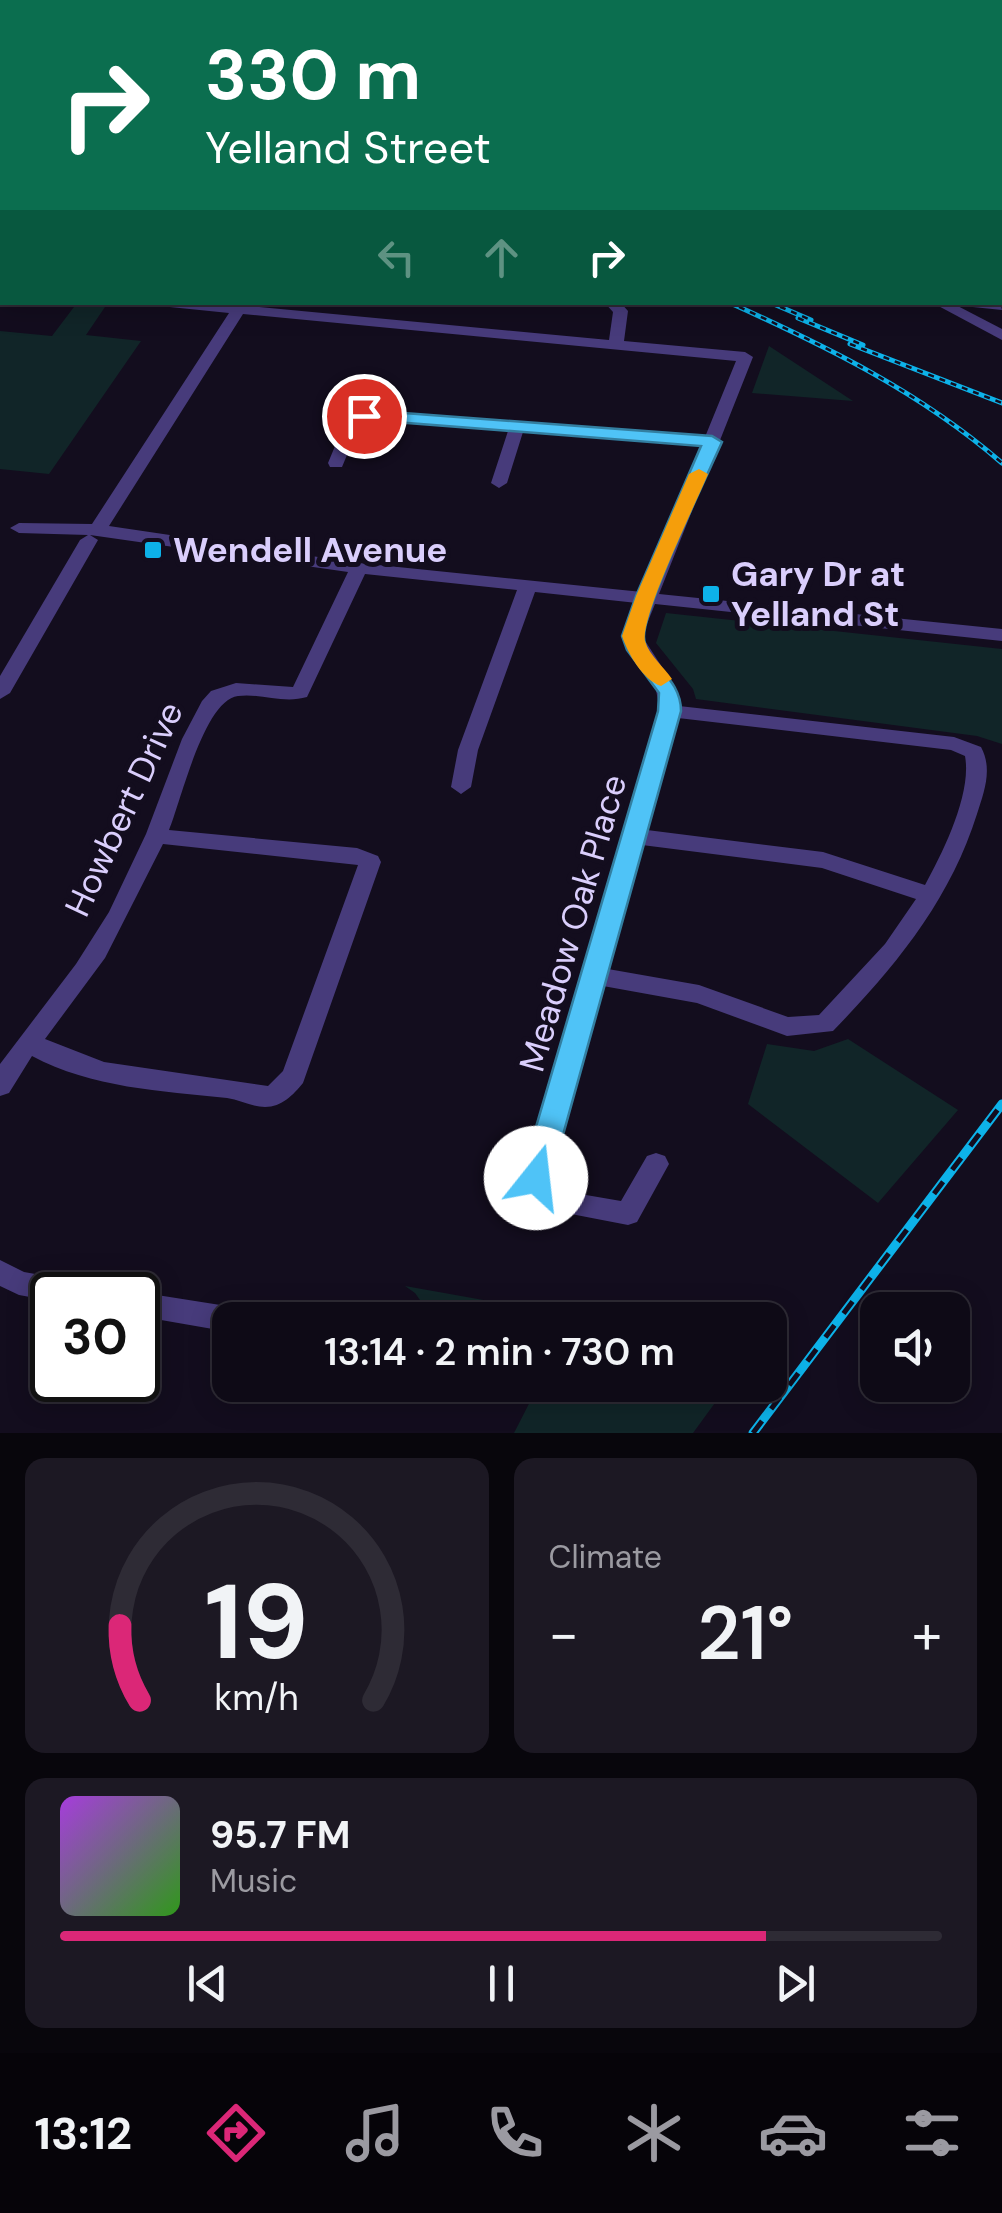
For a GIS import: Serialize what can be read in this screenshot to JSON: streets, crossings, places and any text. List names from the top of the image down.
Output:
{
  "streets": {
    "street": ["Howbert Drive", "Meadow Oak Place"]
  },
  "places": {
    "transit": ["Wendell Avenue", "Gary Dr at Yelland St"]
  },
  "page": {
    "turn": ["330 m", "Yelland Street"],
    "limit": "30",
    "trip": "13:14 · 2 min · 730 m",
    "tile": "Climate",
    "heat": ["−", "21°", "+"],
    "song": ["95.7 FM", "Music"],
    "tabs": "13:12",
    "gauge": ["19", "km/h"]
  }
}
